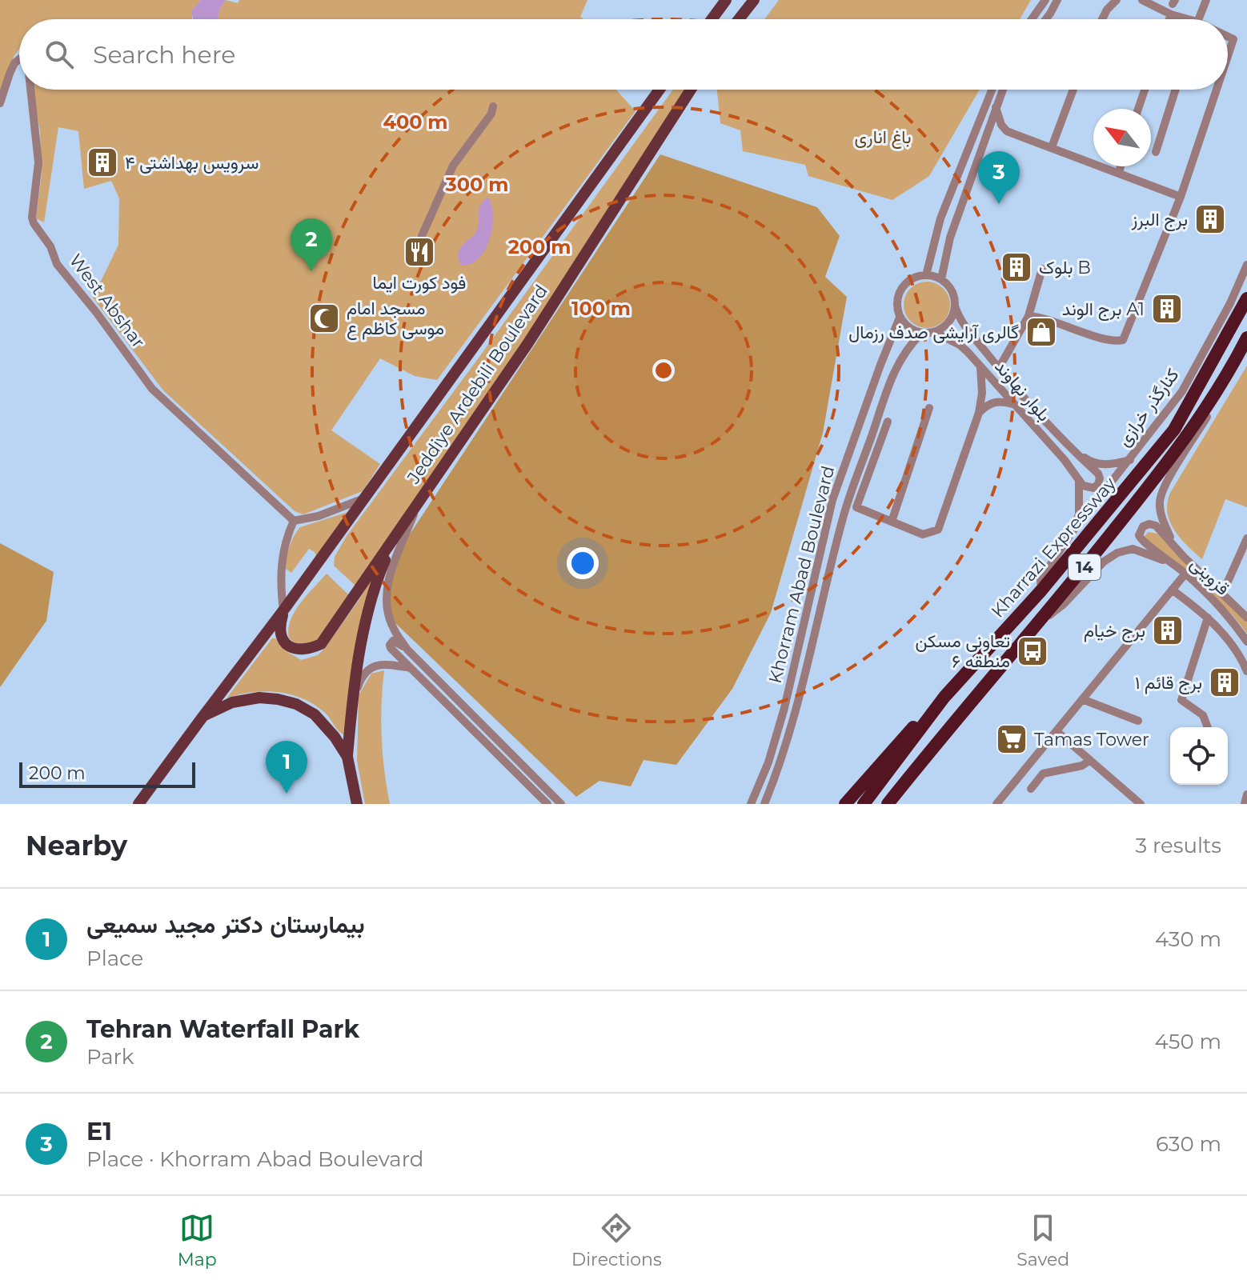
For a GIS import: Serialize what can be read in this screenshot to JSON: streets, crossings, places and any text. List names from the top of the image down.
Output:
{
  "streets": {
    "highway": ["Kharrazi Expressway", "14"],
    "main road": ["Jeddiye Ardebili Boulevard"],
    "street": [
      "West Abshar",
      "بلوار نهاوند",
      "کنارگذر خرازی",
      "Khorram Abad Boulevard",
      "قزوینی"
    ]
  },
  "crossings": [
    ["بلوار نهاوند", "Khorram Abad Boulevard"],
    ["کنارگذر خرازی", "Kharrazi Expressway"]
  ],
  "parks": ["باغ اناری"],
  "places": {
    "building": [
      "سرویس بهداشتی ۴",
      "برج البرز",
      "بلوک B",
      "برج الوند A1",
      "برج خیام",
      "برج قائم ۱"
    ],
    "restaurant": ["فود کورت ایما"],
    "mosque": ["مسجد امام موسی کاظم ع"],
    "shop": ["گالری آرایشی صدف رزمال"],
    "bus stop": ["تعاونی مسکن منطقه ۶"],
    "supermarket": ["Tamas Tower"]
  },
  "scale_bar": "200 m",
  "north": "top left",
  "page": {
    "search": "Search here",
    "pins": ["3", "2", "1"],
    "scale": "200 m",
    "heading": ["Nearby", "3 results"],
    "list": [
      {
        "mark": "1",
        "name": "بیمارستان دکتر مجید سمیعی",
        "note": "Place",
        "value": "430 m"
      },
      {
        "mark": "2",
        "name": "Tehran Waterfall Park",
        "note": "Park",
        "value": "450 m"
      },
      {
        "mark": "3",
        "name": "E1",
        "note": "Place · Khorram Abad Boulevard",
        "value": "630 m"
      }
    ],
    "nav": ["Map", "Directions", "Saved"]
  },
  "rings": [
    "400 m",
    "300 m",
    "200 m",
    "100 m"
  ]
}
